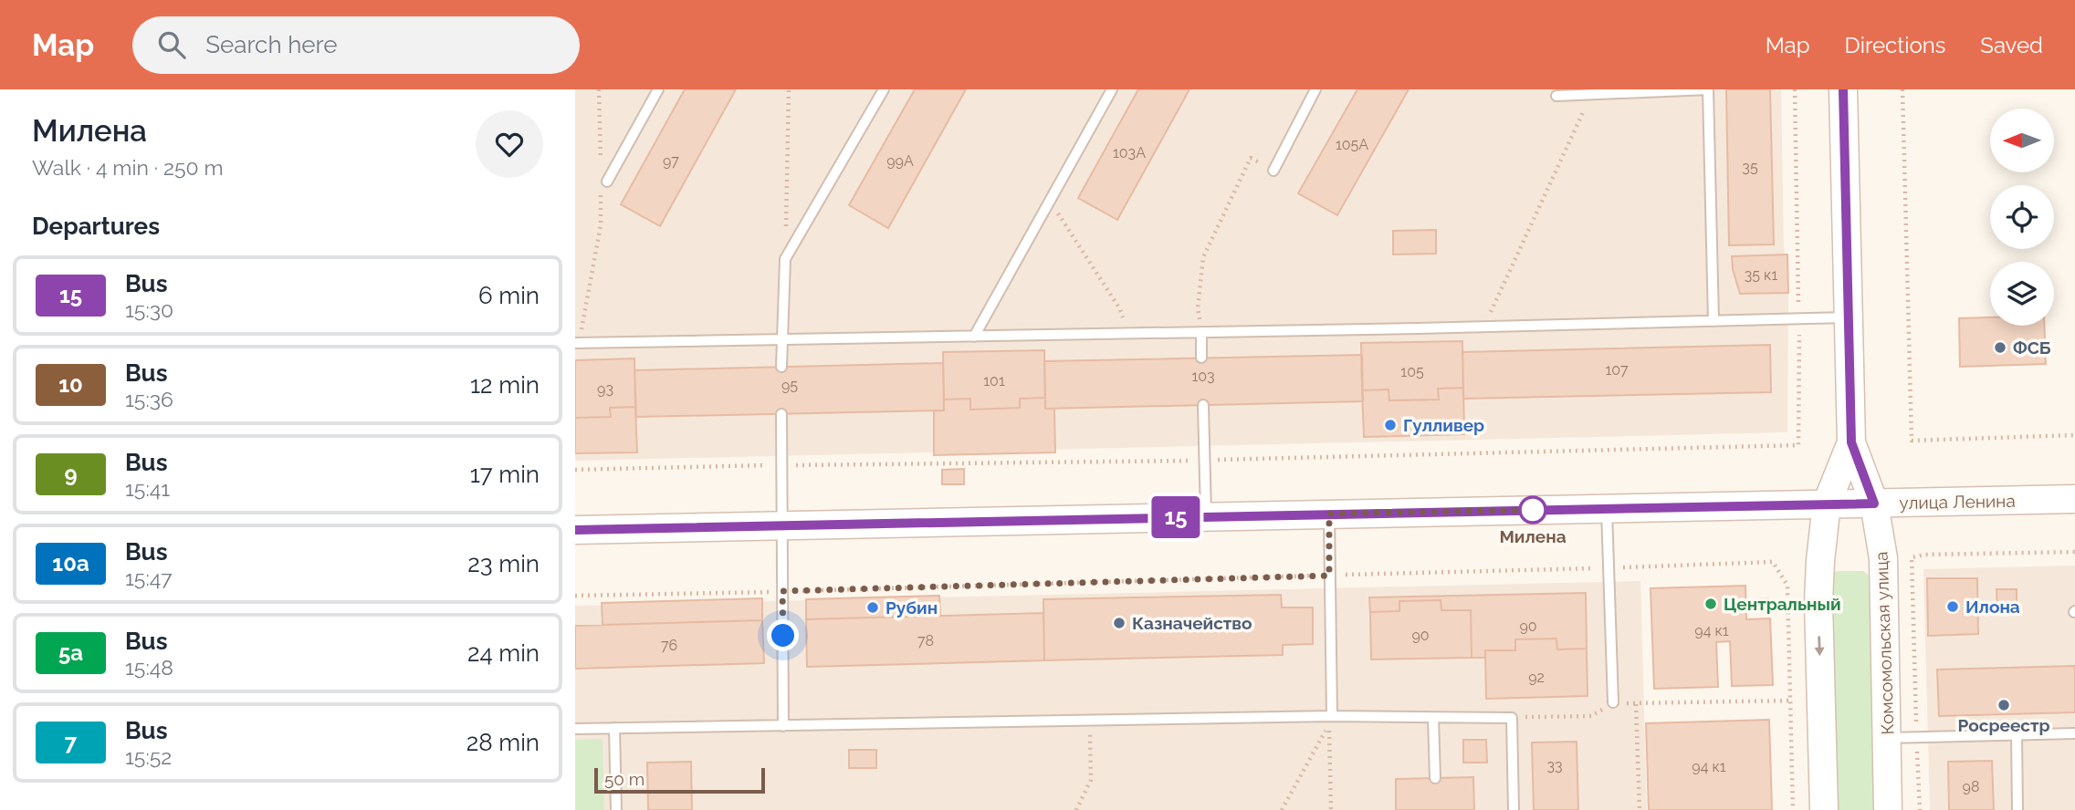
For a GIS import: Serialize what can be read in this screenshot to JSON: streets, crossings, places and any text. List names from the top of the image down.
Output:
{
  "streets": {
    "main road": ["улица Ленина", "Комсомольская улица"]
  },
  "crossings": [
    ["улица Ленина", "Комсомольская улица"]
  ],
  "places": [
    "ФСБ",
    "Гулливер",
    "Милена",
    "Центральный",
    "Илона",
    "Рубин",
    "Казначейство",
    "Росреестр"
  ],
  "lines": ["bus line 15"],
  "house_numbers": [
    "105А",
    "103А",
    "97",
    "99А",
    "35",
    "35 к1",
    "107",
    "105",
    "103",
    "101",
    "95",
    "93",
    "90",
    "94 к1",
    "90",
    "78",
    "76",
    "92",
    "33",
    "94 к1",
    "98"
  ],
  "scale_bar": "50 m",
  "north": "left",
  "page": {
    "header": "Map",
    "search": "Search here",
    "nav": ["Map", "Directions", "Saved"],
    "heading": [
      ["Милена", "Walk · 4 min · 250 m"],
      "Departures"
    ],
    "on_map": "15",
    "list": [
      {
        "mark": "15",
        "name": "Bus",
        "note": "15:30",
        "value": "6 min"
      },
      {
        "mark": "10",
        "name": "Bus",
        "note": "15:36",
        "value": "12 min"
      },
      {
        "mark": "9",
        "name": "Bus",
        "note": "15:41",
        "value": "17 min"
      },
      {
        "mark": "10а",
        "name": "Bus",
        "note": "15:47",
        "value": "23 min"
      },
      {
        "mark": "5а",
        "name": "Bus",
        "note": "15:48",
        "value": "24 min"
      },
      {
        "mark": "7",
        "name": "Bus",
        "note": "15:52",
        "value": "28 min"
      }
    ],
    "scale": "50 m"
  }
}
